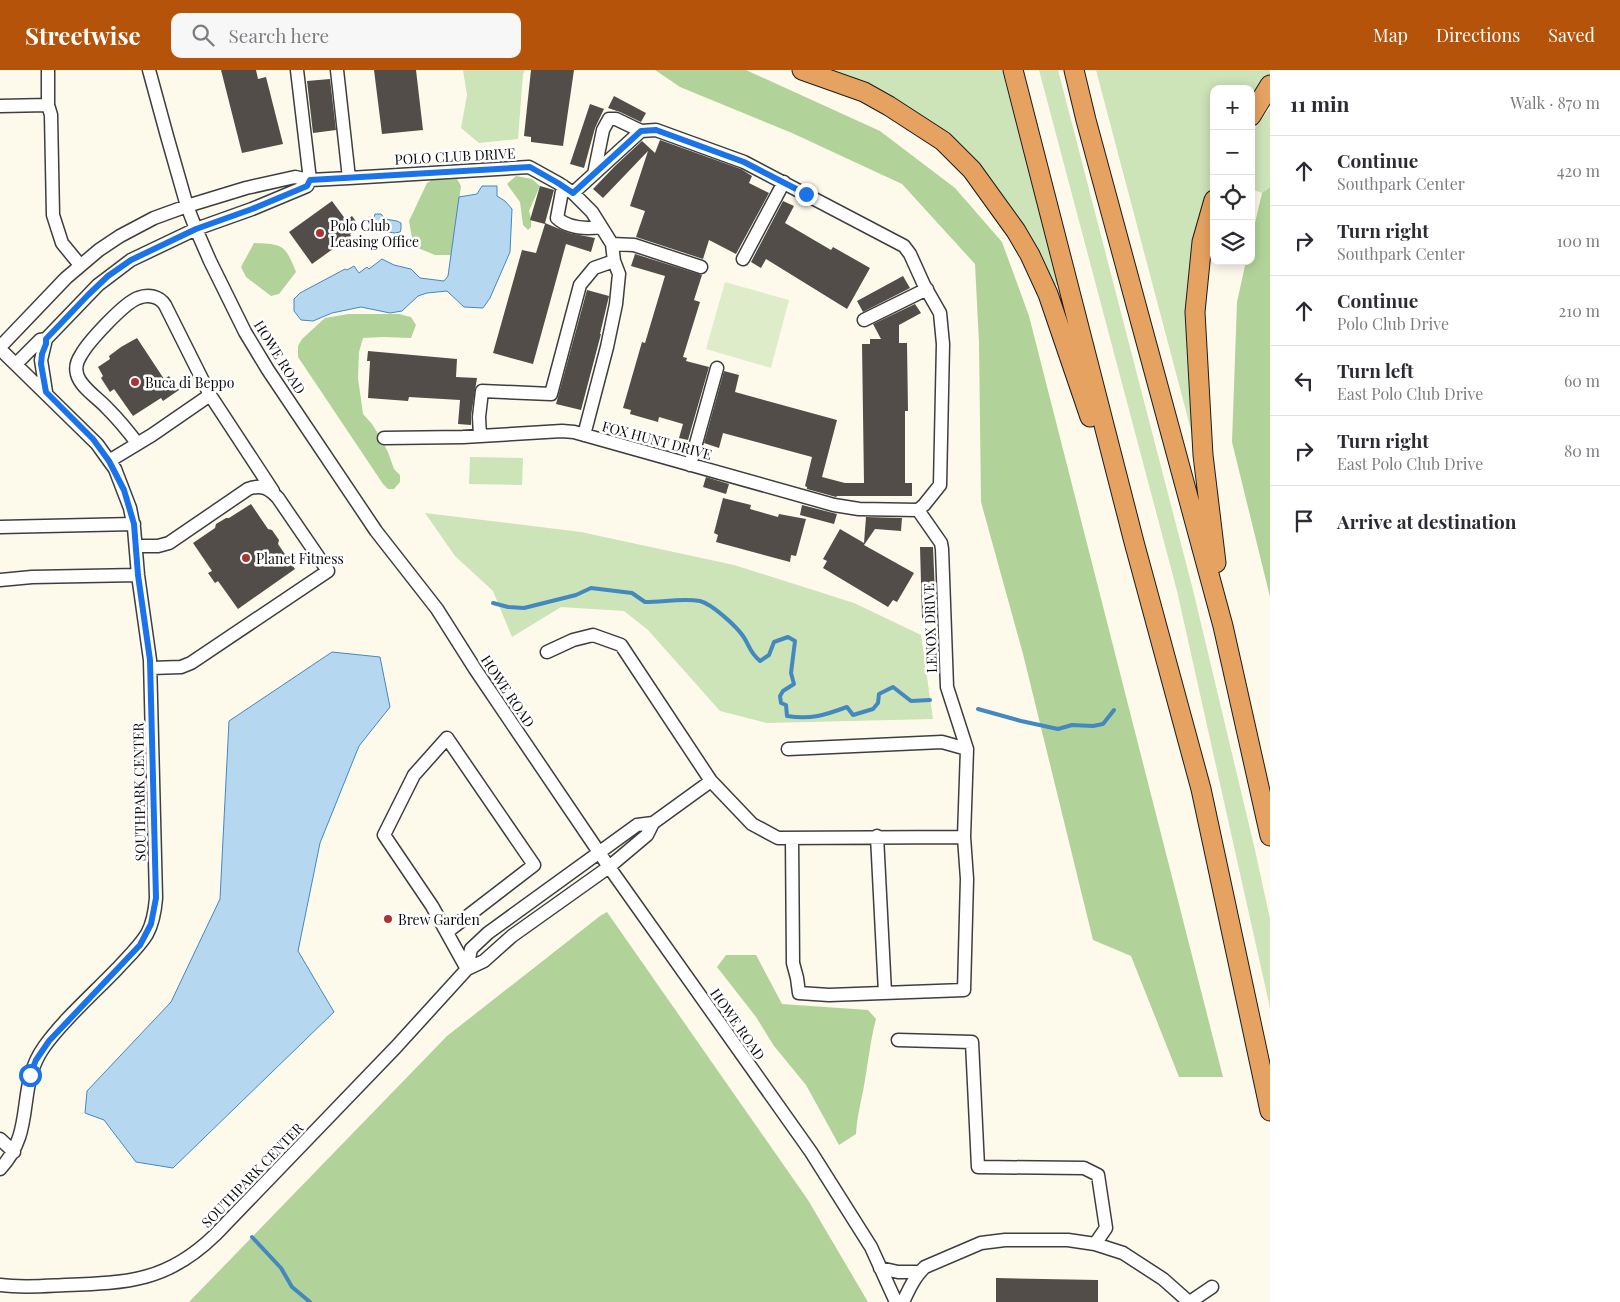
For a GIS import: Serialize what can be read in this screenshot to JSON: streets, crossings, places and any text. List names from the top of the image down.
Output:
{
  "streets": {
    "street": [
      "POLO CLUB DRIVE",
      "HOWE ROAD",
      "FOX HUNT DRIVE",
      "LENOX DRIVE",
      "SOUTHPARK CENTER"
    ]
  },
  "crossings": [
    ["POLO CLUB DRIVE", "HOWE ROAD"],
    ["POLO CLUB DRIVE", "FOX HUNT DRIVE"],
    ["POLO CLUB DRIVE", "SOUTHPARK CENTER"],
    ["HOWE ROAD", "SOUTHPARK CENTER"],
    ["FOX HUNT DRIVE", "LENOX DRIVE"]
  ],
  "places": [
    "Polo Club Leasing Office",
    "Buca di Beppo",
    "Planet Fitness",
    "Brew Garden"
  ],
  "page": {
    "header": "Streetwise",
    "search": "Search here",
    "nav": ["Map", "Directions", "Saved"],
    "heading": ["11 min", "Walk · 870 m"],
    "map_buttons": ["+", "−"],
    "list": [
      ["Continue", "Southpark Center", "420 m"],
      ["Turn right", "Southpark Center", "100 m"],
      ["Continue", "Polo Club Drive", "210 m"],
      ["Turn left", "East Polo Club Drive", "60 m"],
      ["Turn right", "East Polo Club Drive", "80 m"],
      "Arrive at destination"
    ]
  }
}
